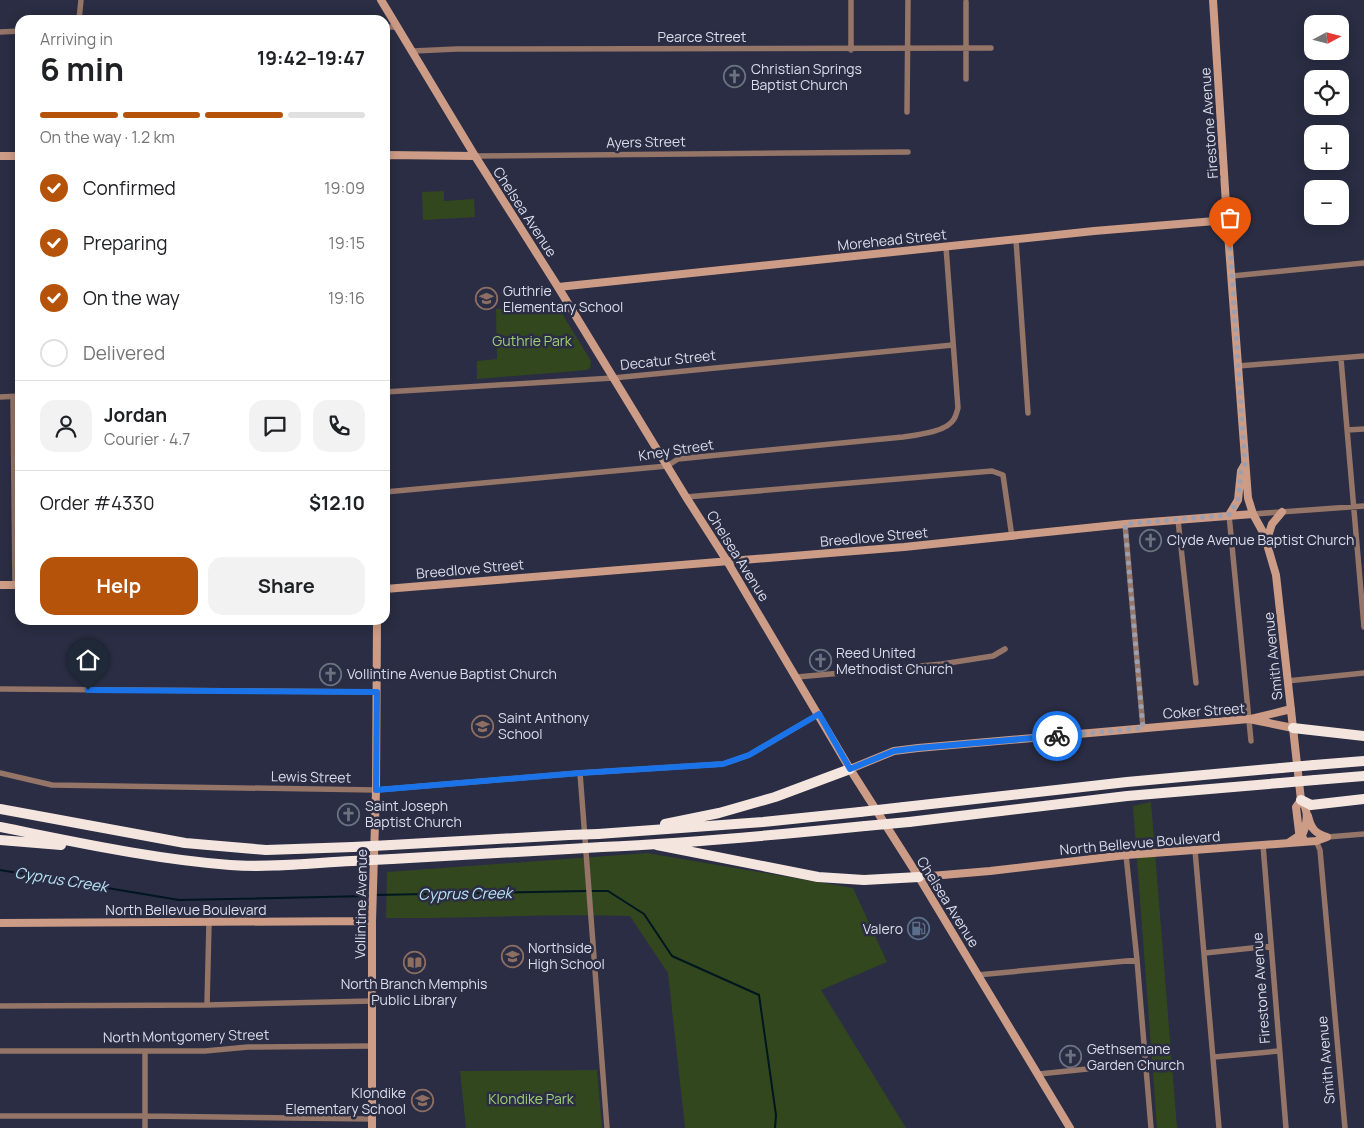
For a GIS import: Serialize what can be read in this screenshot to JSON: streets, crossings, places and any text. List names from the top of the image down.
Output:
{
  "streets": {
    "main road": [
      "Firestone Avenue",
      "Ayers Street",
      "Chelsea Avenue",
      "Morehead Street",
      "Breedlove Street",
      "Smith Avenue",
      "Coker Street",
      "North Bellevue Boulevard",
      "Vollintine Avenue"
    ],
    "street": [
      "Pearce Street",
      "Decatur Street",
      "Kney Street",
      "Lewis Street",
      "North Montgomery Street"
    ]
  },
  "crossings": [
    ["Pearce Street", "Chelsea Avenue"],
    ["Firestone Avenue", "Morehead Street"],
    ["Firestone Avenue", "Breedlove Street"],
    ["Firestone Avenue", "Smith Avenue"],
    ["Firestone Avenue", "North Bellevue Boulevard"],
    ["Ayers Street", "Chelsea Avenue"],
    ["Chelsea Avenue", "Morehead Street"],
    ["Chelsea Avenue", "Decatur Street"],
    ["Chelsea Avenue", "Kney Street"],
    ["Chelsea Avenue", "Breedlove Street"],
    ["Chelsea Avenue", "Coker Street"],
    ["Chelsea Avenue", "Lewis Street"],
    ["Chelsea Avenue", "North Bellevue Boulevard"],
    ["Decatur Street", "Kney Street"],
    ["Breedlove Street", "Smith Avenue"],
    ["Smith Avenue", "Coker Street"],
    ["Smith Avenue", "North Bellevue Boulevard"],
    ["Lewis Street", "Vollintine Avenue"],
    ["North Bellevue Boulevard", "Vollintine Avenue"],
    ["Vollintine Avenue", "North Montgomery Street"]
  ],
  "water": ["Cyprus Creek"],
  "parks": ["Guthrie Park", "Klondike Park"],
  "places": {
    "church": [
      "Christian Springs Baptist Church",
      "Clyde Avenue Baptist Church",
      "Reed United Methodist Church",
      "Vollintine Avenue Baptist Church",
      "Saint Joseph Baptist Church",
      "Gethsemane Garden Church"
    ],
    "school or university": [
      "Guthrie Elementary School",
      "Saint Anthony School",
      "Northside High School",
      "Klondike Elementary School"
    ],
    "fuel station": ["Valero"],
    "library": ["North Branch Memphis Public Library"]
  },
  "north": "right",
  "page": {
    "map_buttons": ["+", "−"],
    "heading": ["6 min", "Arriving in", "19:42–19:47"],
    "panel": [
      "Jordan",
      "Courier · 4.7",
      "Order #4330",
      "$12.10"
    ],
    "bar": "On the way · 1.2 km",
    "list": [
      ["Confirmed", "19:09"],
      ["Preparing", "19:15"],
      ["On the way", "19:16"],
      "Delivered"
    ],
    "buttons": ["Help", "Share"]
  }
}
